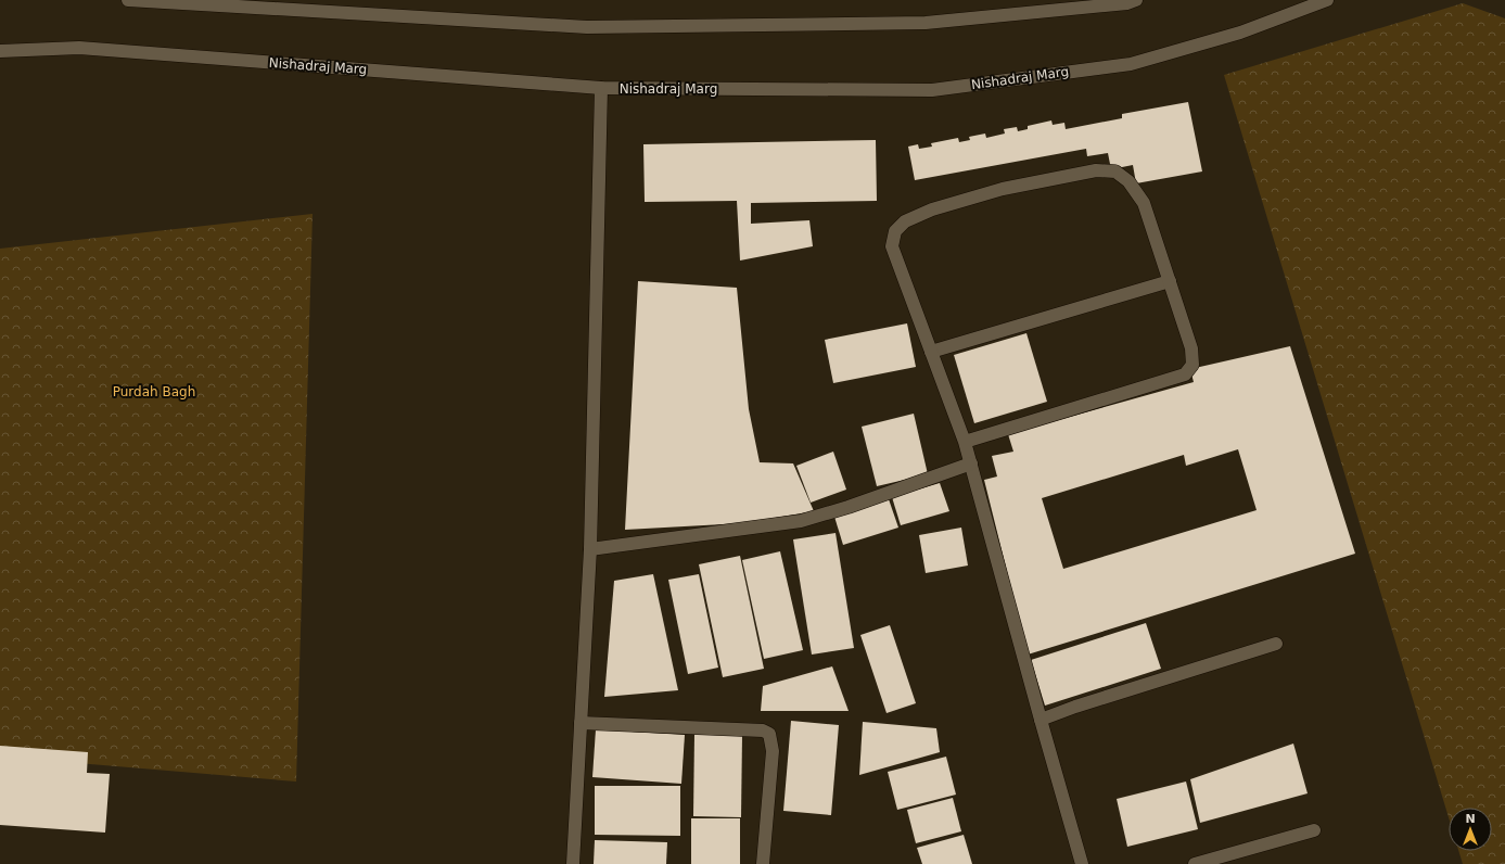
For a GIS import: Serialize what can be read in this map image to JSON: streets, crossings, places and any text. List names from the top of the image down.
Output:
{
  "streets": {
    "street": ["Nishadraj Marg"]
  },
  "parks": ["Purdah Bagh"],
  "north": "top"
}
